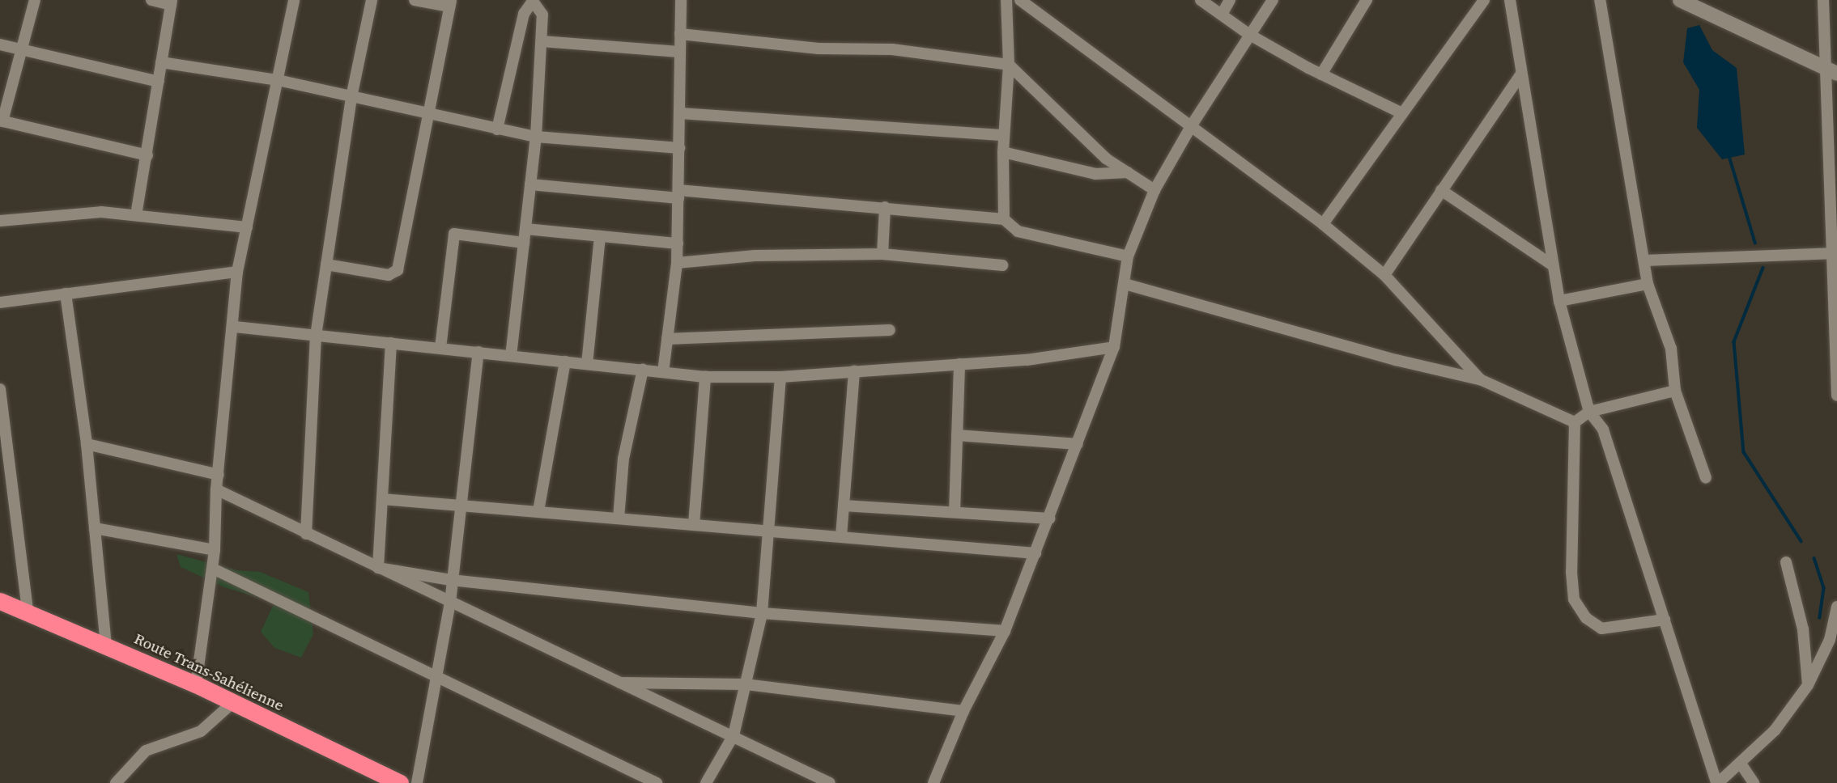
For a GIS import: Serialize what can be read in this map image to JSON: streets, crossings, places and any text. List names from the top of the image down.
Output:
{
  "streets": {
    "highway": ["Route Trans-Sahélienne"]
  }
}
